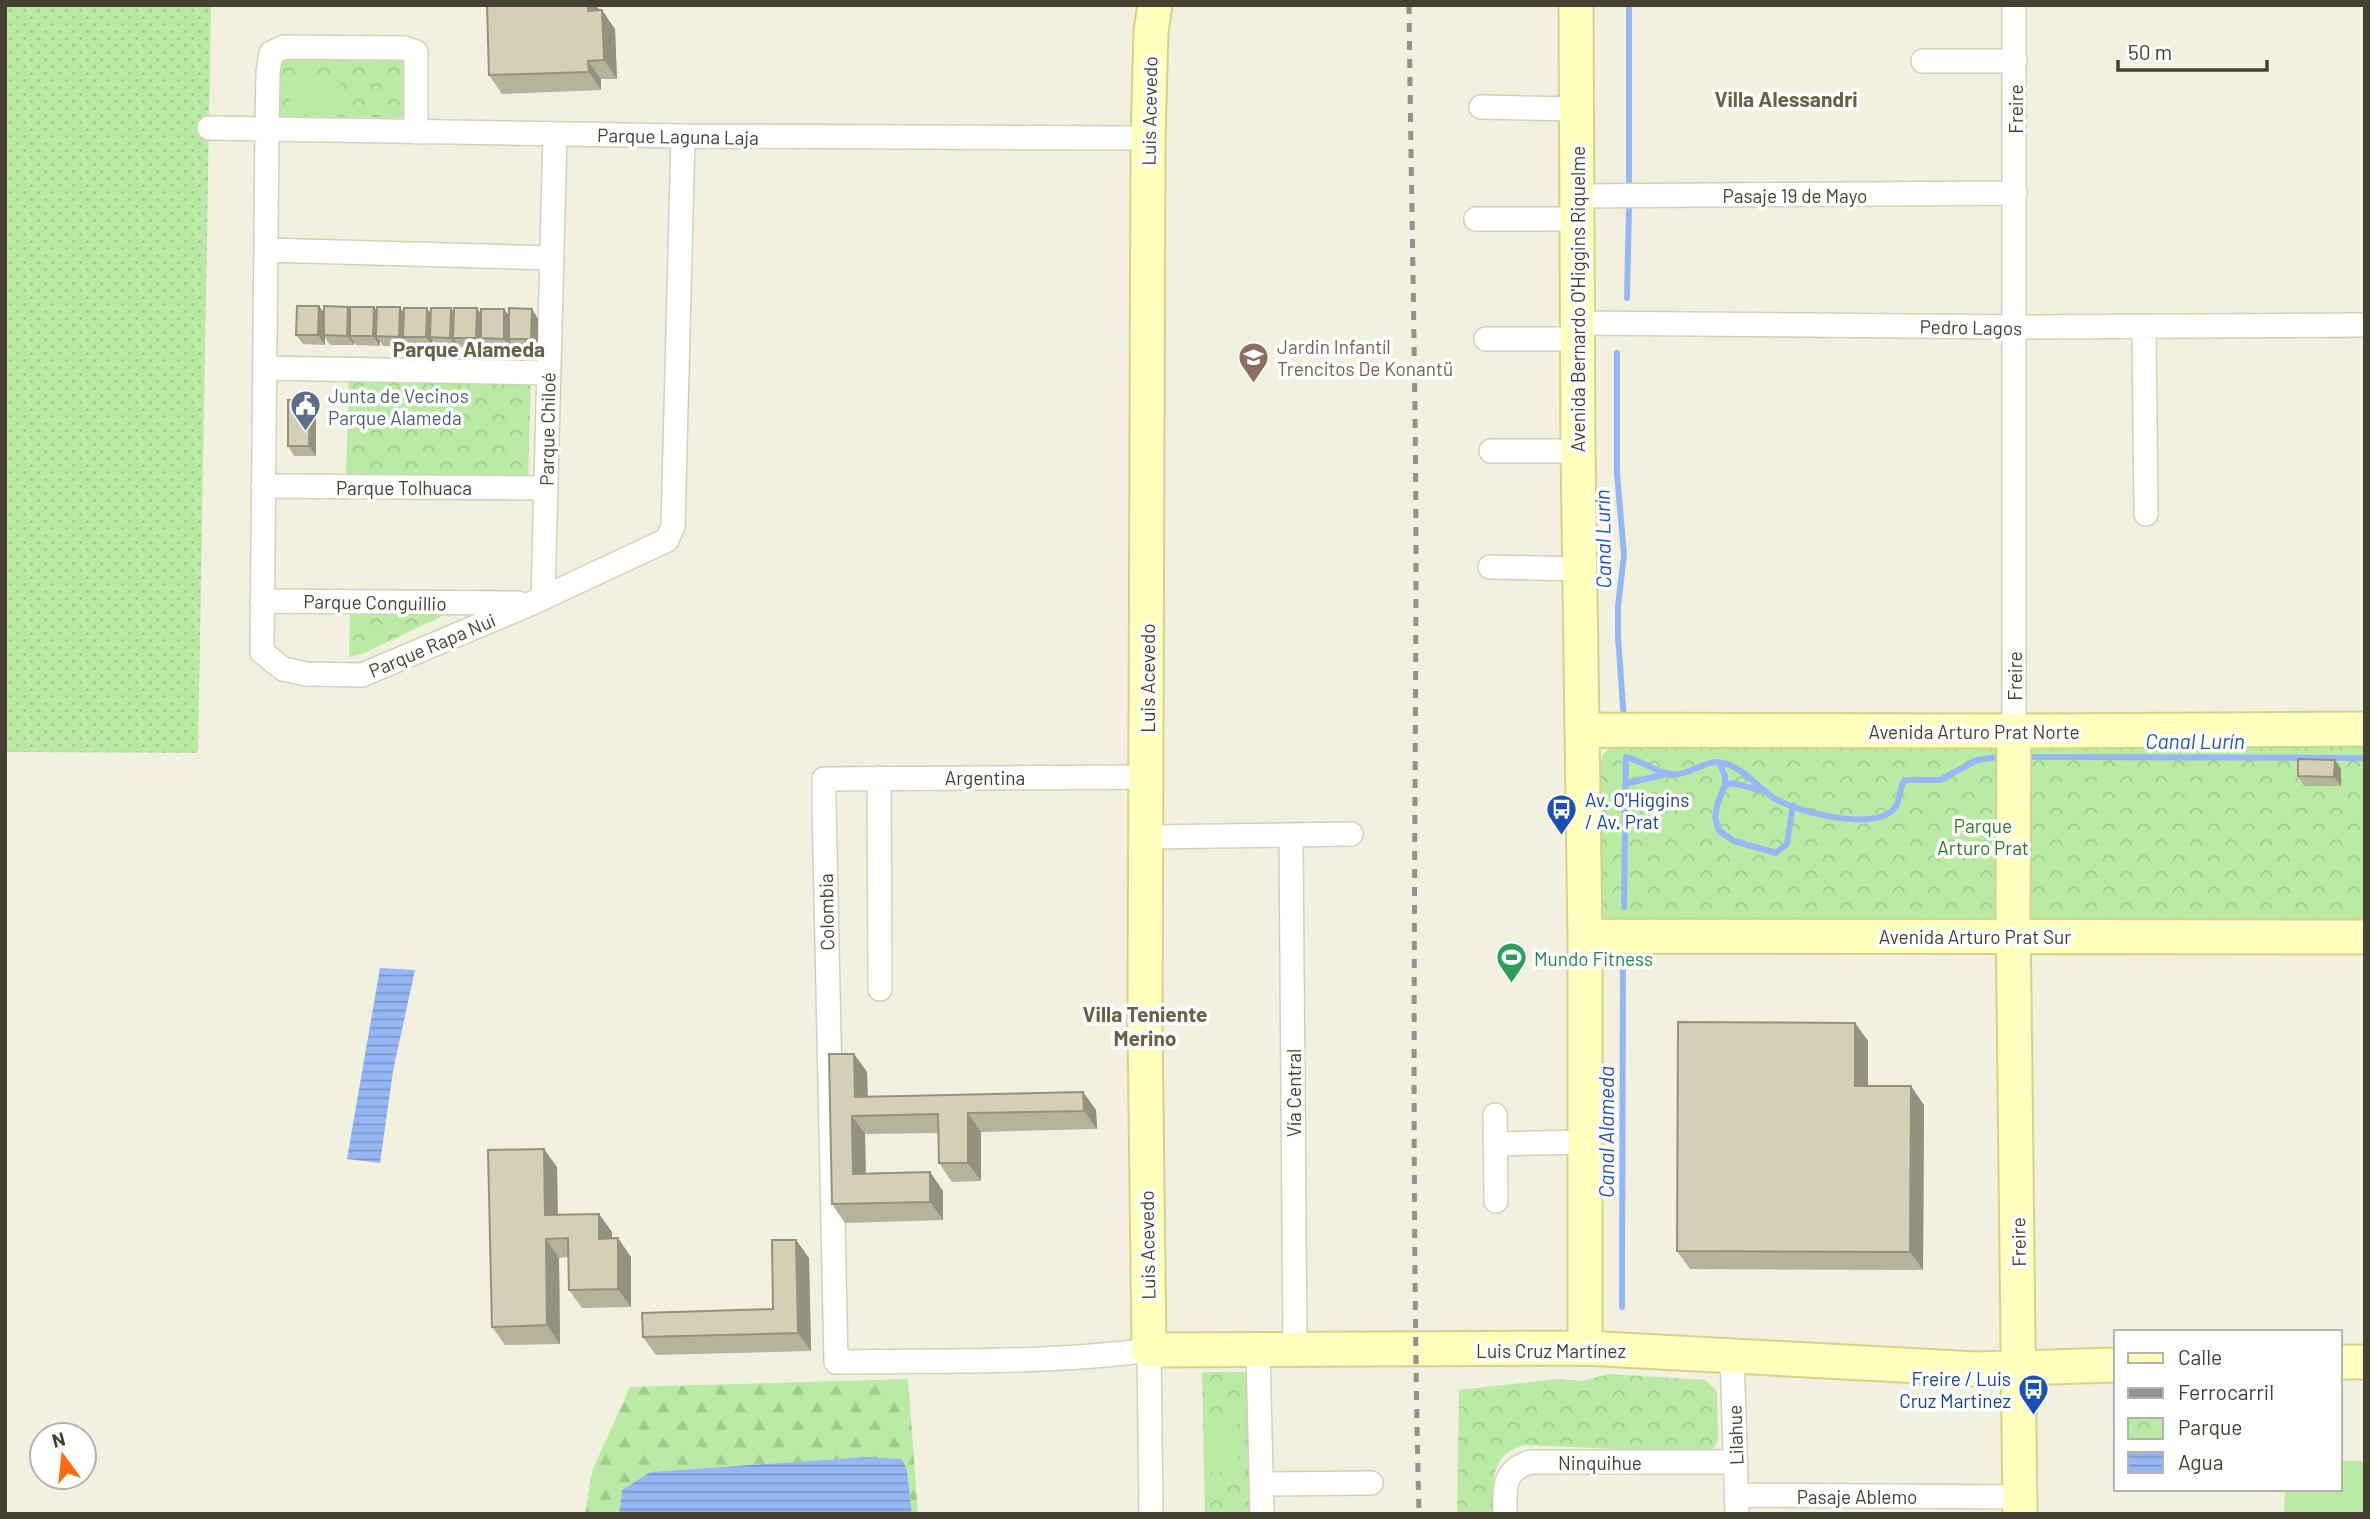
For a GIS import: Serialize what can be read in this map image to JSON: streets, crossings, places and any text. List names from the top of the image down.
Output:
{
  "streets": {
    "main road": [
      "Freire",
      "Luis Acevedo",
      "Avenida Bernardo O'Higgins Riquelme",
      "Avenida Arturo Prat Norte",
      "Avenida Arturo Prat Sur",
      "Luis Cruz Martínez"
    ],
    "street": [
      "Parque Laguna Laja",
      "Pasaje 19 de Mayo",
      "Pedro Lagos",
      "Parque Chiloé",
      "Parque Tolhuaca",
      "Parque Conguillio",
      "Parque Rapa Nui",
      "Argentina",
      "Colombia",
      "Vía Central",
      "Lilahue",
      "Ninquihue",
      "Pasaje Ablemo"
    ]
  },
  "crossings": [
    ["Freire", "Pasaje 19 de Mayo"],
    ["Freire", "Pedro Lagos"],
    ["Freire", "Avenida Arturo Prat Norte"],
    ["Freire", "Avenida Arturo Prat Sur"],
    ["Freire", "Luis Cruz Martínez"],
    ["Freire", "Pasaje Ablemo"],
    ["Luis Acevedo", "Parque Laguna Laja"],
    ["Luis Acevedo", "Argentina"],
    ["Luis Acevedo", "Colombia"],
    ["Luis Acevedo", "Luis Cruz Martínez"],
    ["Parque Laguna Laja", "Parque Chiloé"],
    ["Parque Laguna Laja", "Parque Rapa Nui"],
    ["Pasaje 19 de Mayo", "Avenida Bernardo O'Higgins Riquelme"],
    ["Avenida Bernardo O'Higgins Riquelme", "Pedro Lagos"],
    ["Avenida Bernardo O'Higgins Riquelme", "Avenida Arturo Prat Norte"],
    ["Avenida Bernardo O'Higgins Riquelme", "Avenida Arturo Prat Sur"],
    ["Avenida Bernardo O'Higgins Riquelme", "Luis Cruz Martínez"],
    ["Parque Chiloé", "Parque Tolhuaca"],
    ["Parque Chiloé", "Parque Conguillio"],
    ["Parque Chiloé", "Parque Rapa Nui"],
    ["Parque Tolhuaca", "Parque Rapa Nui"],
    ["Parque Conguillio", "Parque Rapa Nui"],
    ["Argentina", "Colombia"],
    ["Colombia", "Luis Cruz Martínez"],
    ["Vía Central", "Luis Cruz Martínez"],
    ["Luis Cruz Martínez", "Lilahue"],
    ["Lilahue", "Ninquihue"],
    ["Lilahue", "Pasaje Ablemo"]
  ],
  "districts": ["Villa Alessandri", "Parque Alameda", "Villa Teniente Merino"],
  "water": ["Canal Lurín", "Canal Alameda"],
  "parks": ["Parque Arturo Prat"],
  "places": {
    "school or university": ["Jardin Infantíl Trencitos De Konantü"],
    "public building": ["Junta de Vecinos Parque Alameda"],
    "bus stop": ["Av. O'Higgins / Av. Prat", "Freire / Luis Cruz Martinez"],
    "sports": ["Mundo Fitness"]
  },
  "legend": [
    "Calle",
    "Ferrocarril",
    "Parque",
    "Agua"
  ],
  "scale_bar": "50 m",
  "north": "top"
}
